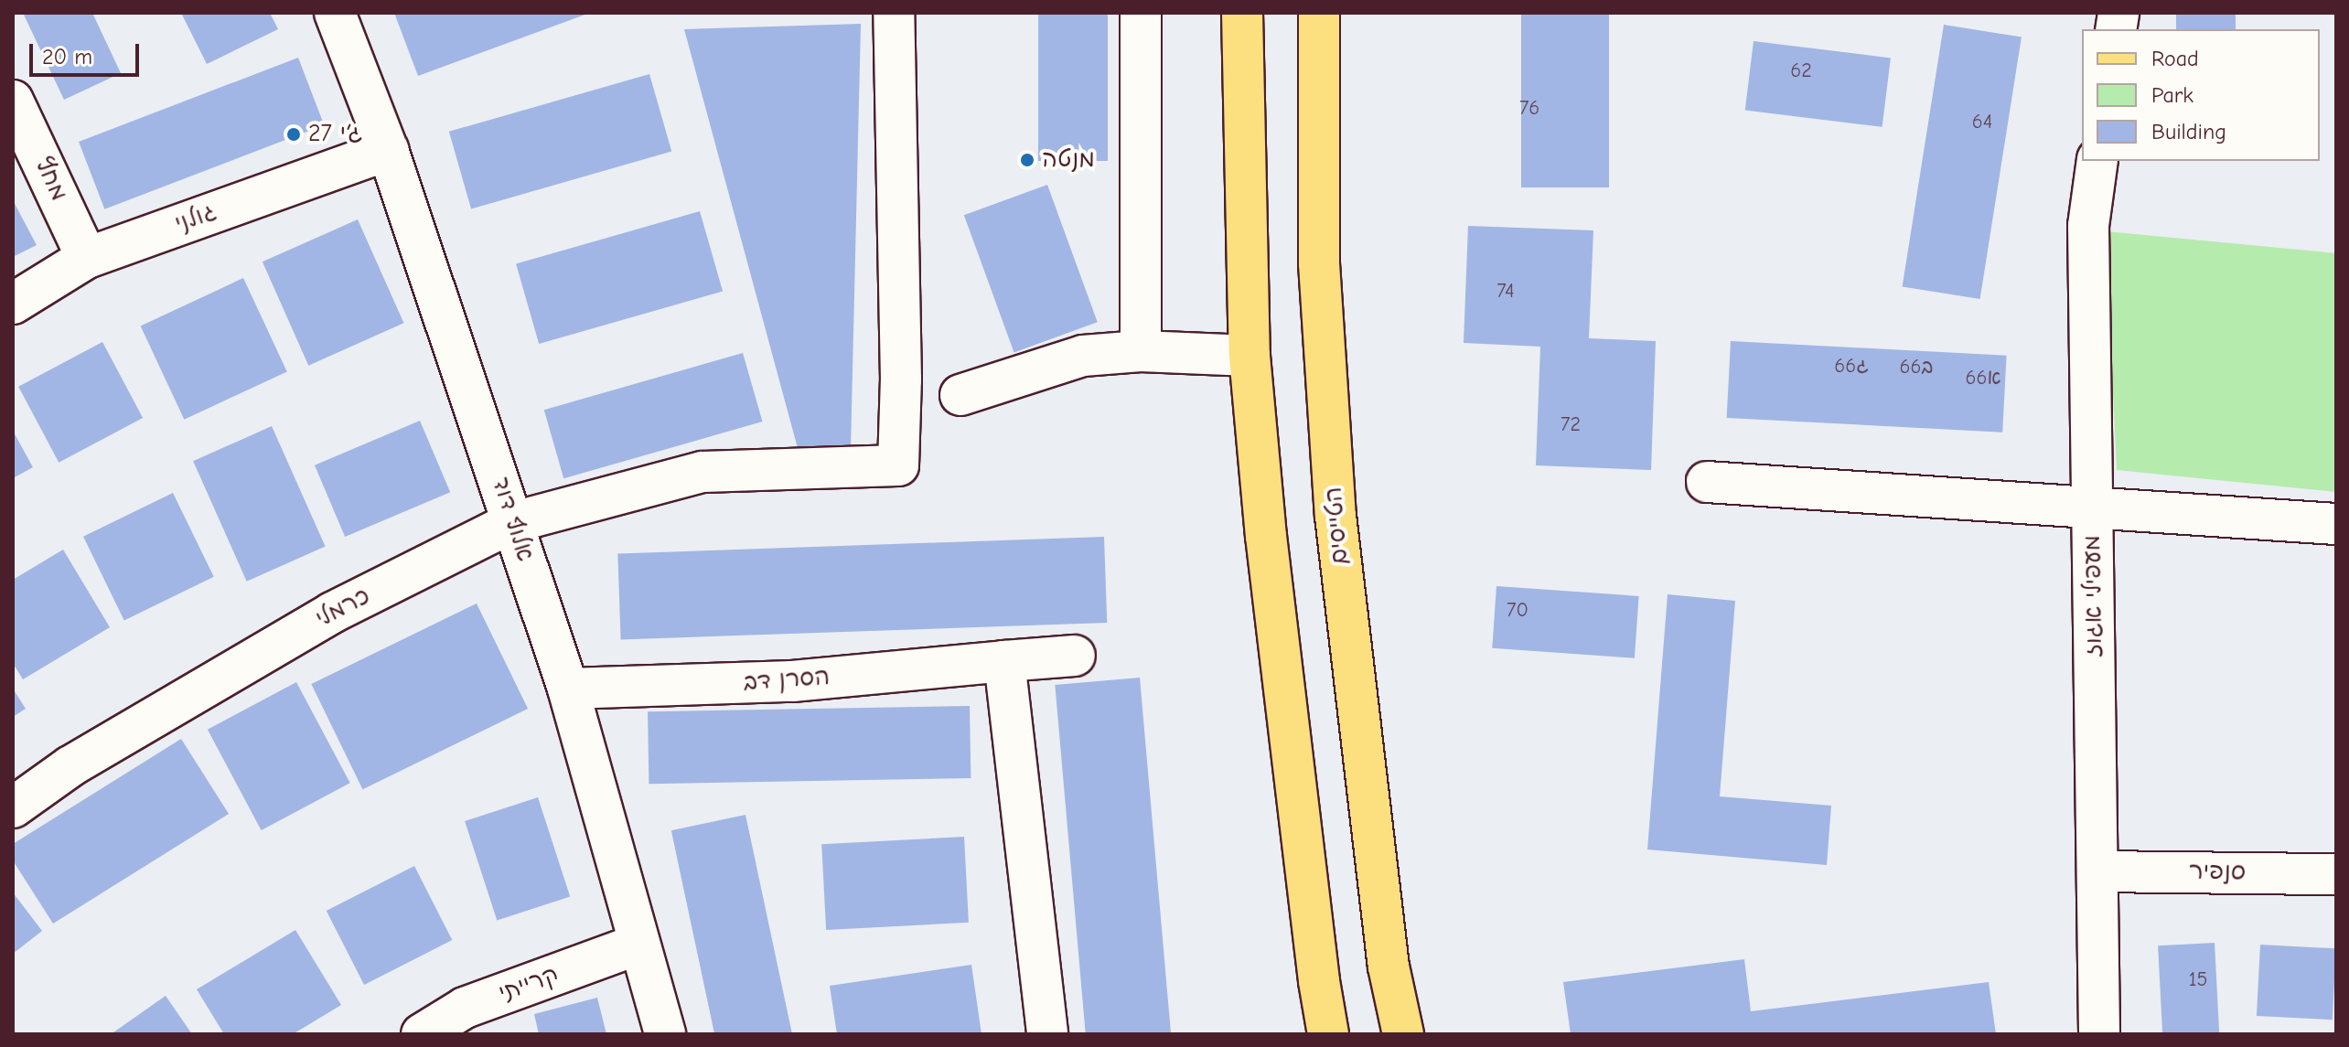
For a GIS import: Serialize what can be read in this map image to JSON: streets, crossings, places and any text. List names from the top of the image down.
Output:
{
  "streets": {
    "main road": ["הטייסים"],
    "street": [
      "מחץ",
      "גולני",
      "אלוף דוד",
      "מעפילי אגוז",
      "כרמלי",
      "הסרן דב",
      "סנפיר",
      "קרייתי"
    ]
  },
  "crossings": [
    ["מחץ", "גולני"],
    ["גולני", "אלוף דוד"],
    ["אלוף דוד", "כרמלי"],
    ["אלוף דוד", "הסרן דב"],
    ["אלוף דוד", "קרייתי"],
    ["מעפילי אגוז", "סנפיר"]
  ],
  "places": ["ג׳י 27", "מנטה"],
  "house_numbers": [
    "62",
    "76",
    "64",
    "74",
    "66ג",
    "66ב",
    "66א",
    "72",
    "70",
    "15"
  ],
  "legend": ["Road", "Park", "Building"],
  "scale_bar": "20 m"
}
